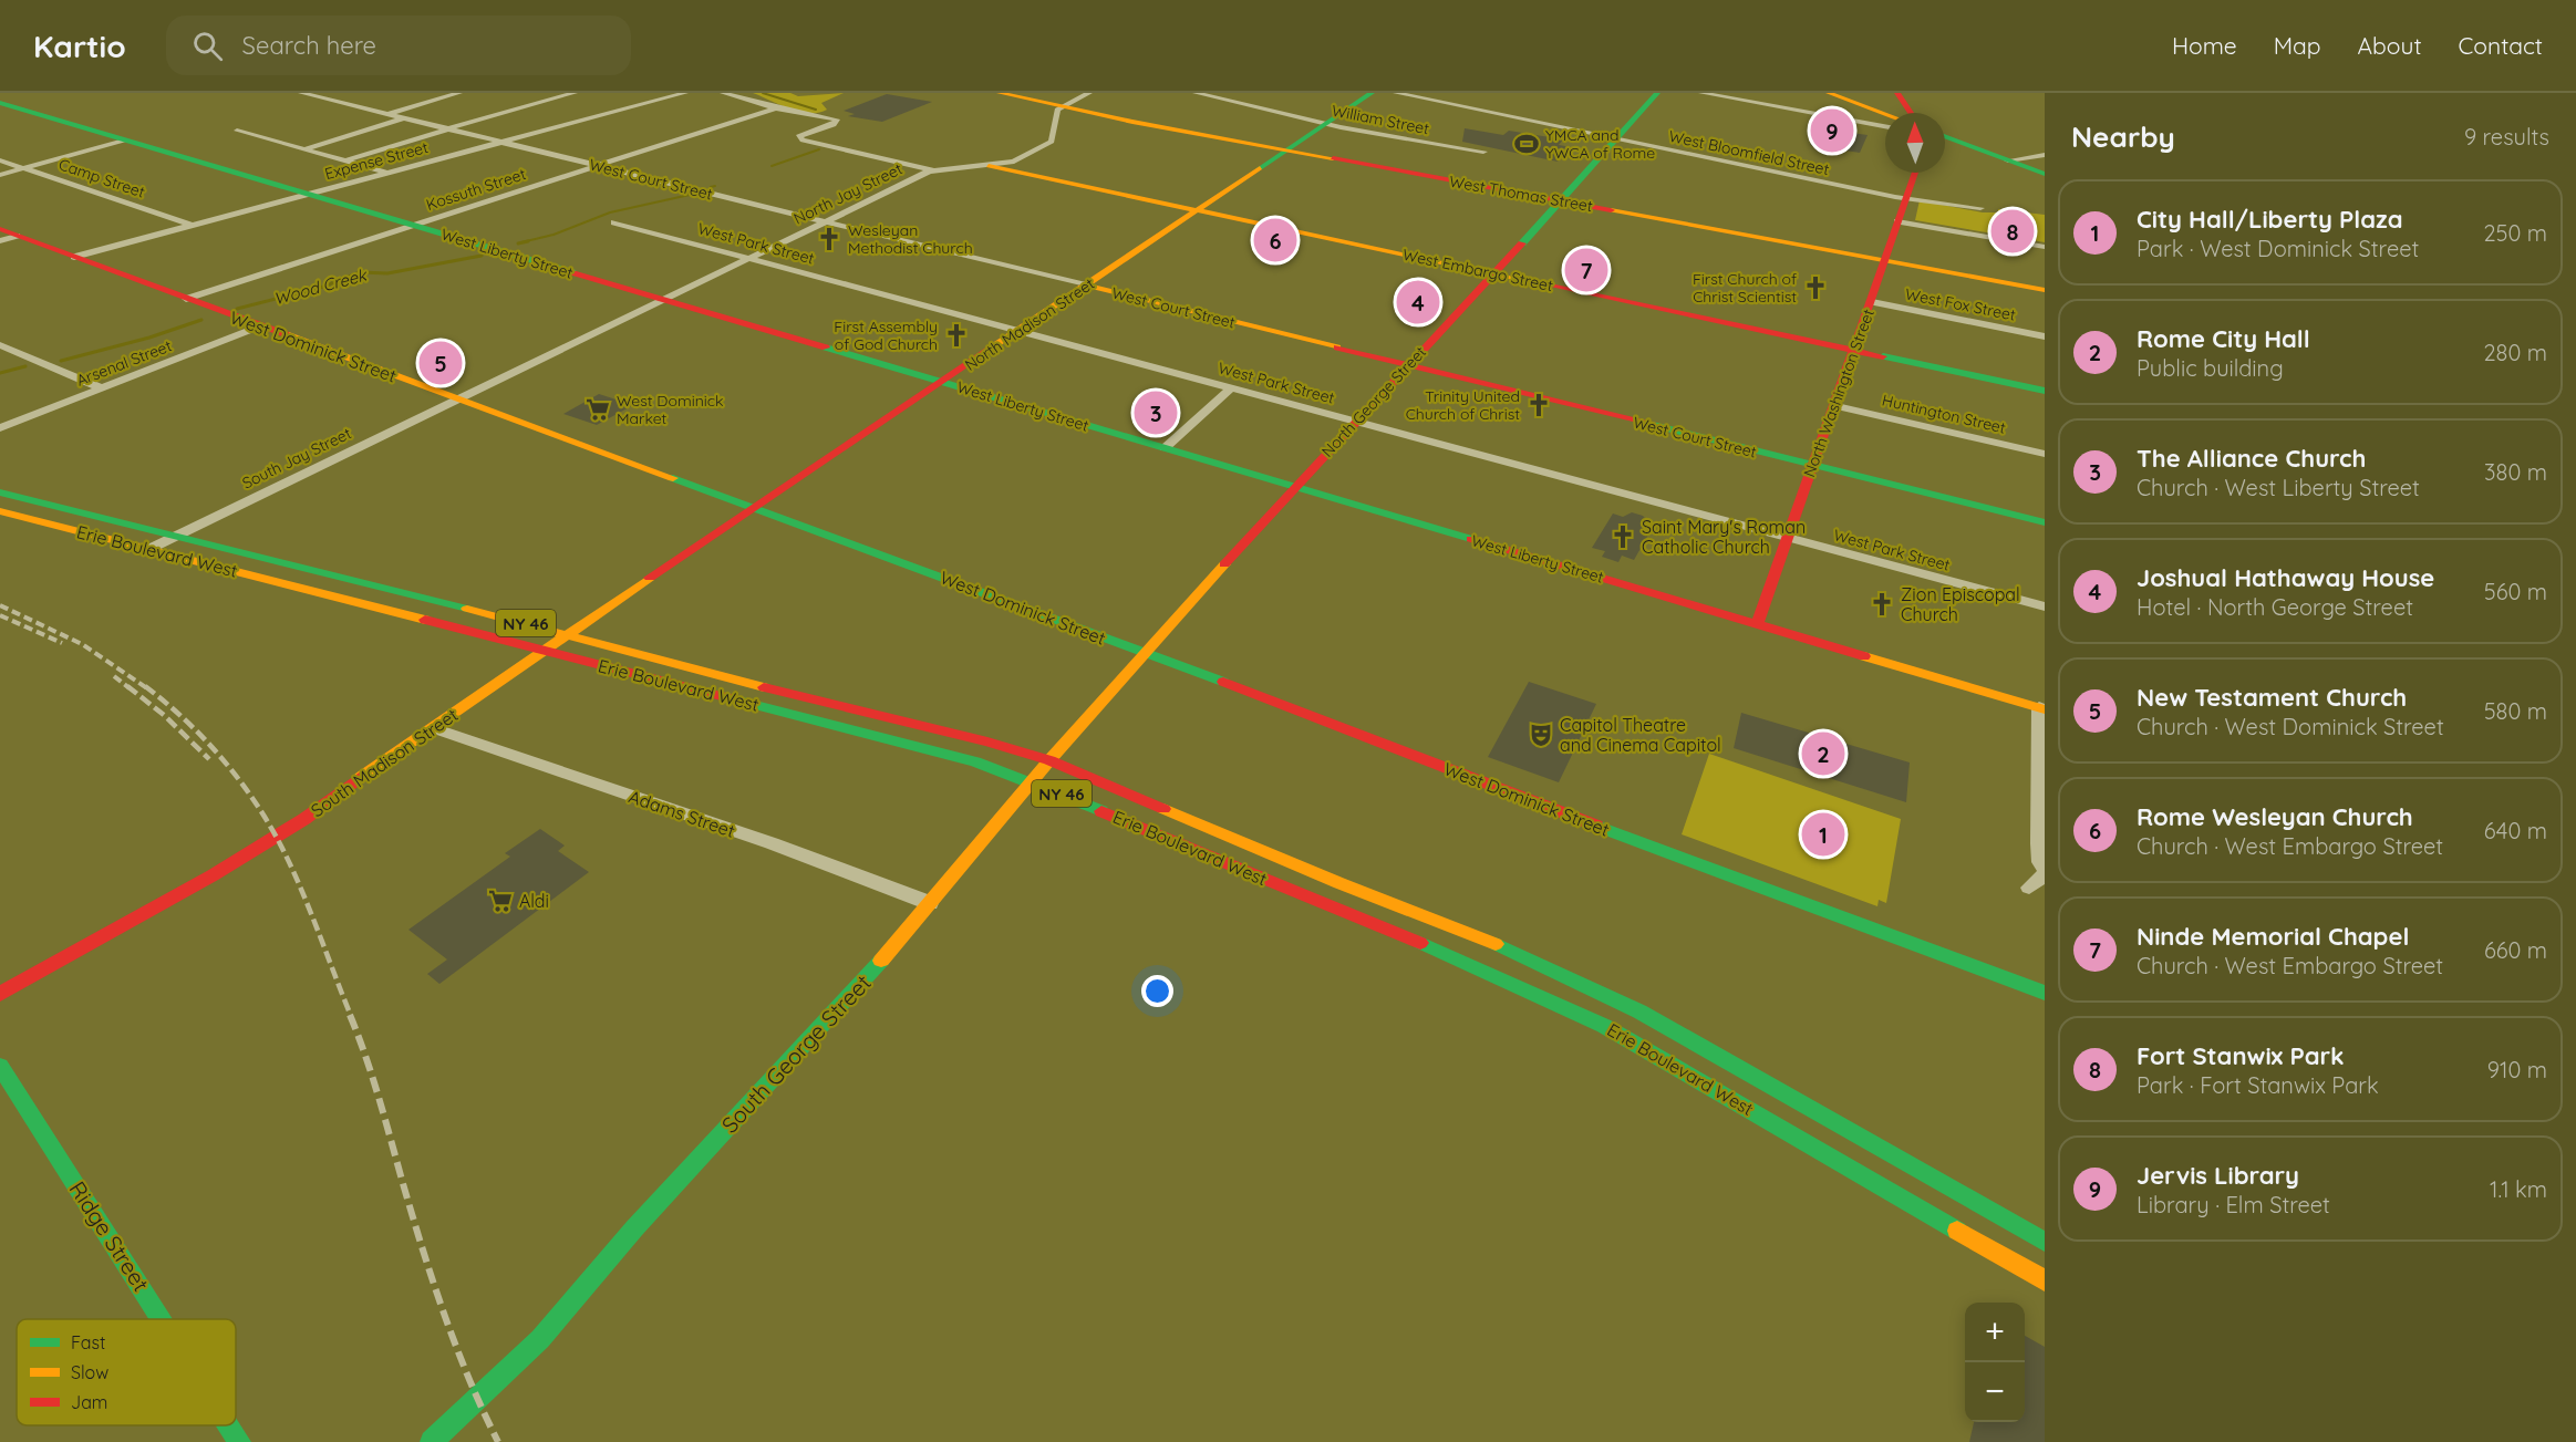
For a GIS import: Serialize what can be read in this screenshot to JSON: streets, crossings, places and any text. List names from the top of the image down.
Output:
{
  "streets": {
    "street": [
      "William Street",
      "West Bloomfield Street",
      "Expense Street",
      "Camp Street",
      "West Court Street",
      "Kossuth Street",
      "North Jay Street",
      "West Thomas Street",
      "West Park Street",
      "West Liberty Street",
      "West Embargo Street",
      "West Fox Street",
      "North Madison Street",
      "West Dominick Street",
      "Arsenal Street",
      "North Washington Street",
      "North George Street",
      "Huntington Street",
      "South Jay Street",
      "Erie Boulevard West",
      "NY 46",
      "South Madison Street",
      "Adams Street",
      "South George Street",
      "Ridge Street"
    ]
  },
  "crossings": [
    ["William Street", "North Madison Street"],
    ["West Bloomfield Street", "North Washington Street"],
    ["West Bloomfield Street", "North George Street"],
    ["Expense Street", "Camp Street"],
    ["Expense Street", "West Court Street"],
    ["Expense Street", "West Liberty Street"],
    ["Expense Street", "West Dominick Street"],
    ["West Court Street", "Kossuth Street"],
    ["West Court Street", "North Jay Street"],
    ["West Court Street", "North Madison Street"],
    ["West Court Street", "North Washington Street"],
    ["West Court Street", "North George Street"],
    ["Kossuth Street", "West Liberty Street"],
    ["Kossuth Street", "West Dominick Street"],
    ["North Jay Street", "West Thomas Street"],
    ["North Jay Street", "West Park Street"],
    ["North Jay Street", "West Liberty Street"],
    ["North Jay Street", "West Embargo Street"],
    ["North Jay Street", "West Dominick Street"],
    ["North Jay Street", "South Jay Street"],
    ["West Thomas Street", "North Madison Street"],
    ["West Thomas Street", "North Washington Street"],
    ["West Thomas Street", "North George Street"],
    ["West Park Street", "North Madison Street"],
    ["West Park Street", "North Washington Street"],
    ["West Park Street", "North George Street"],
    ["West Liberty Street", "North Madison Street"],
    ["West Liberty Street", "North Washington Street"],
    ["West Liberty Street", "North George Street"],
    ["West Embargo Street", "North Madison Street"],
    ["West Embargo Street", "North Washington Street"],
    ["West Embargo Street", "North George Street"],
    ["West Fox Street", "North Washington Street"],
    ["North Madison Street", "West Dominick Street"],
    ["North Madison Street", "South Madison Street"],
    ["West Dominick Street", "Arsenal Street"],
    ["West Dominick Street", "North George Street"],
    ["West Dominick Street", "South Jay Street"],
    ["West Dominick Street", "South Madison Street"],
    ["West Dominick Street", "South George Street"],
    ["North Washington Street", "Huntington Street"],
    ["North George Street", "South George Street"],
    ["South Jay Street", "Erie Boulevard West"],
    ["Erie Boulevard West", "South Madison Street"],
    ["Erie Boulevard West", "South George Street"],
    ["South Madison Street", "Adams Street"],
    ["Adams Street", "South George Street"]
  ],
  "water": ["Wood Creek"],
  "places": {
    "sports": ["YMCA and YWCA of Rome"],
    "church": [
      "Wesleyan Methodist Church",
      "First Church of Christ Scientist",
      "First Assembly of God Church",
      "Trinity United Church of Christ",
      "Saint Mary's Roman Catholic Church",
      "Zion Episcopal Church"
    ],
    "supermarket": ["West Dominick Market", "Aldi"],
    "theatre": ["Capitol Theatre and Cinema Capitol"]
  },
  "legend": ["Fast", "Slow", "Jam"],
  "north": "top",
  "page": {
    "header": "Kartio",
    "search": "Search here",
    "nav": [
      "Home",
      "Map",
      "About",
      "Contact"
    ],
    "heading": ["Nearby", "9 results"],
    "pins": [
      "9",
      "8",
      "6",
      "7",
      "4",
      "5",
      "3",
      "2",
      "1"
    ],
    "list": [
      {
        "mark": "1",
        "name": "City Hall/Liberty Plaza",
        "note": "Park · West Dominick Street",
        "value": "250 m"
      },
      {
        "mark": "2",
        "name": "Rome City Hall",
        "note": "Public building",
        "value": "280 m"
      },
      {
        "mark": "3",
        "name": "The Alliance Church",
        "note": "Church · West Liberty Street",
        "value": "380 m"
      },
      {
        "mark": "4",
        "name": "Joshual Hathaway House",
        "note": "Hotel · North George Street",
        "value": "560 m"
      },
      {
        "mark": "5",
        "name": "New Testament Church",
        "note": "Church · West Dominick Street",
        "value": "580 m"
      },
      {
        "mark": "6",
        "name": "Rome Wesleyan Church",
        "note": "Church · West Embargo Street",
        "value": "640 m"
      },
      {
        "mark": "7",
        "name": "Ninde Memorial Chapel",
        "note": "Church · West Embargo Street",
        "value": "660 m"
      },
      {
        "mark": "8",
        "name": "Fort Stanwix Park",
        "note": "Park · Fort Stanwix Park",
        "value": "910 m"
      },
      {
        "mark": "9",
        "name": "Jervis Library",
        "note": "Library · Elm Street",
        "value": "1.1 km"
      }
    ],
    "map_buttons": ["+", "−"]
  }
}
